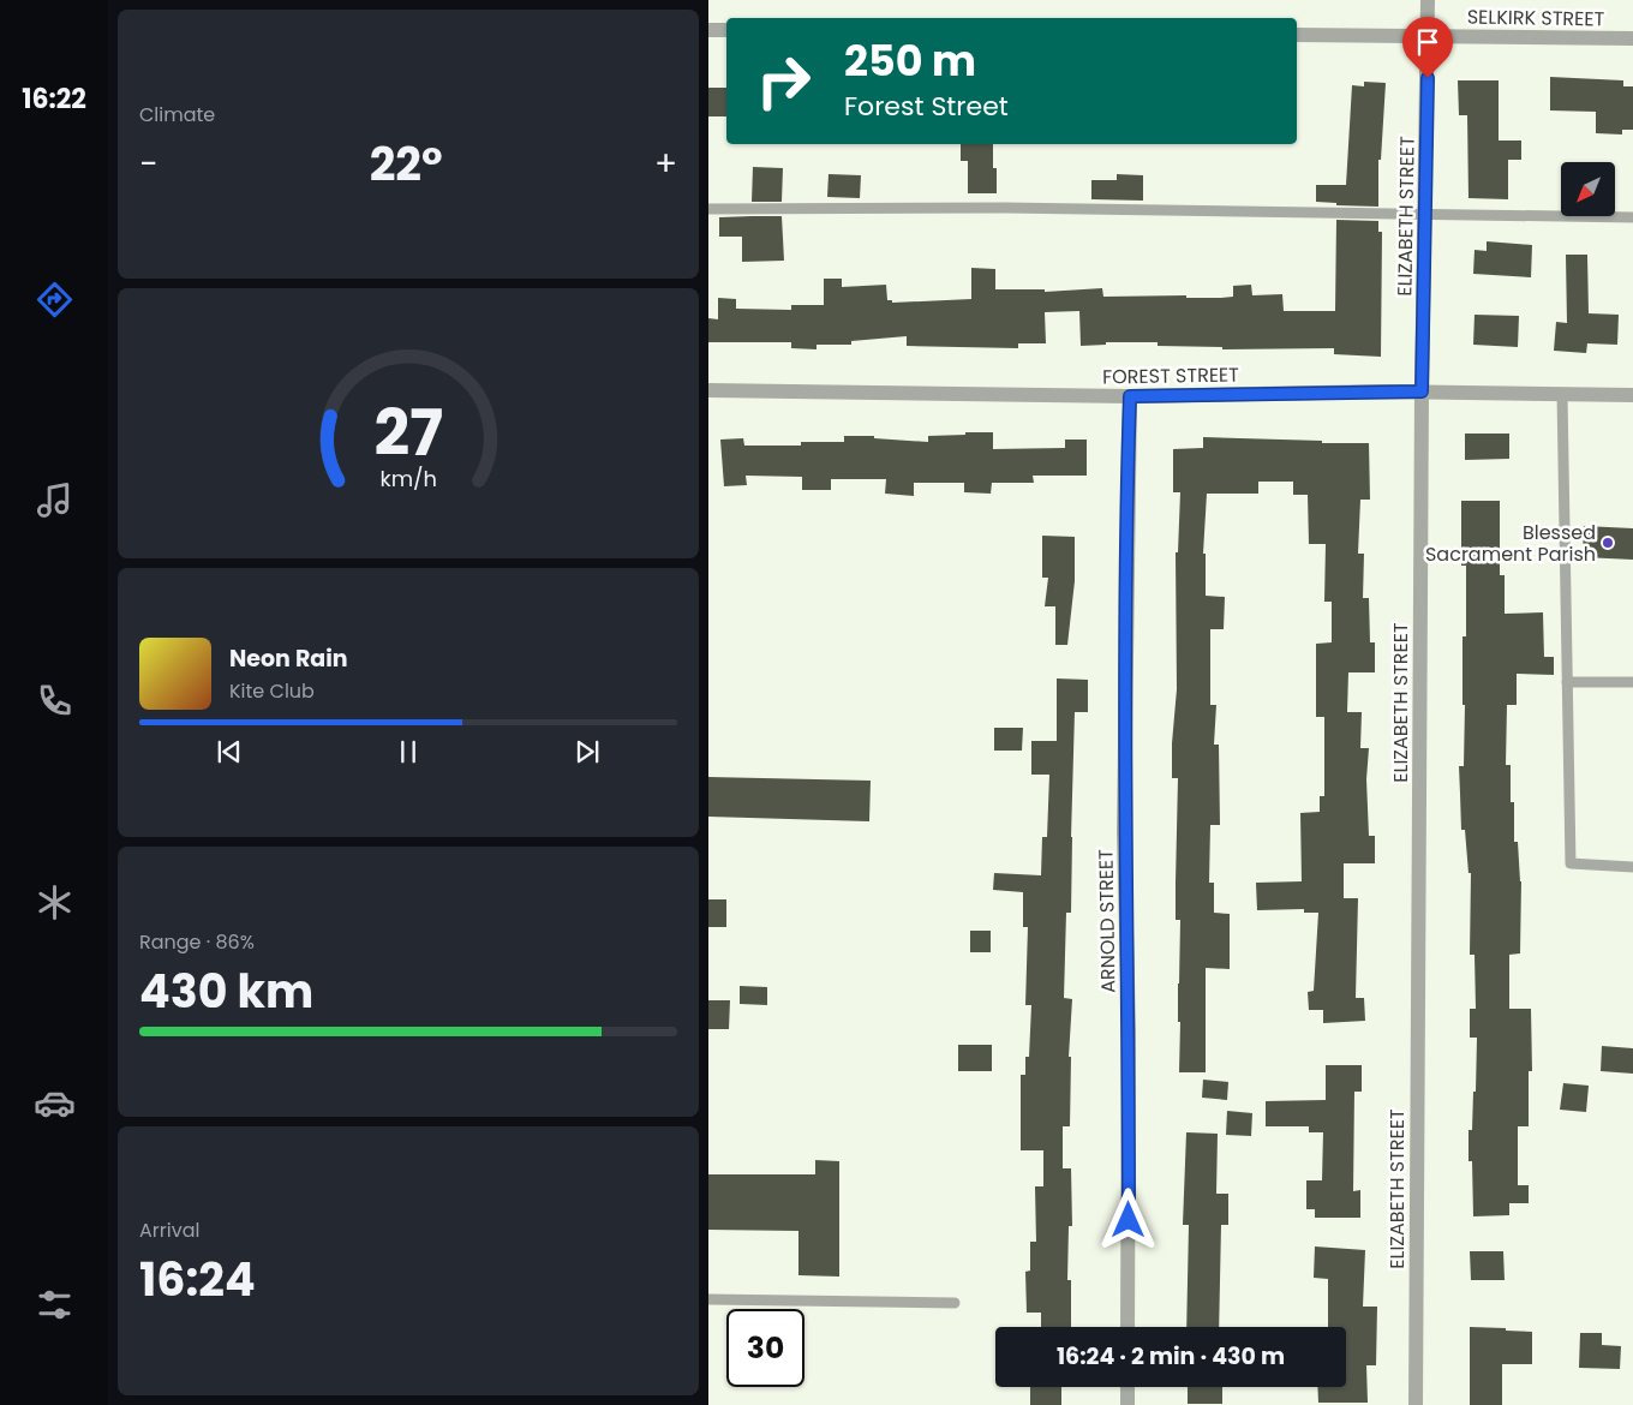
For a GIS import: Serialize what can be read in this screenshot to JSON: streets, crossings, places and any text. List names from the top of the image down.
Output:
{
  "streets": {
    "street": [
      "SELKIRK STREET",
      "ELIZABETH STREET",
      "FOREST STREET",
      "ARNOLD STREET"
    ]
  },
  "crossings": [
    ["SELKIRK STREET", "ELIZABETH STREET"],
    ["ELIZABETH STREET", "FOREST STREET"],
    ["FOREST STREET", "ARNOLD STREET"]
  ],
  "places": ["Blessed Sacrament Parish"],
  "north": "bottom left",
  "page": {
    "tabs": "16:22",
    "tile": [
      "Climate",
      ["Range · 86%", "430 km"],
      ["Arrival", "16:24"]
    ],
    "turn": ["250 m", "Forest Street"],
    "heat": ["−", "22°", "+"],
    "song": ["Neon Rain", "Kite Club"],
    "limit": "30",
    "trip": "16:24 · 2 min · 430 m",
    "gauge": ["27", "km/h"]
  }
}
